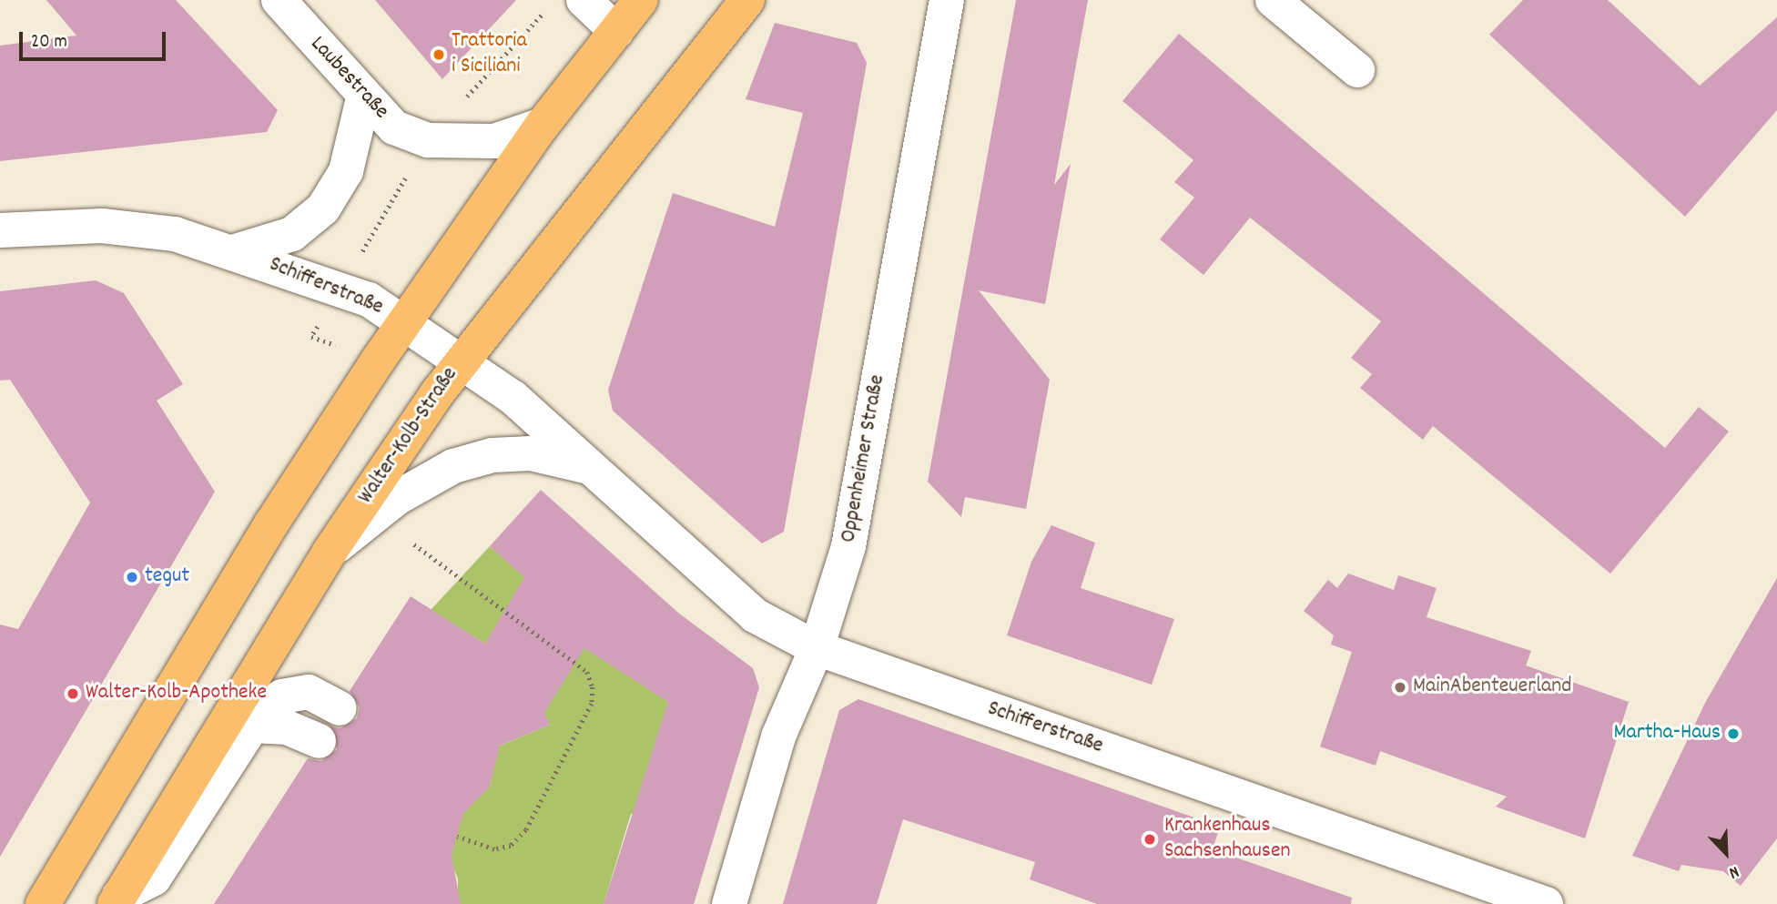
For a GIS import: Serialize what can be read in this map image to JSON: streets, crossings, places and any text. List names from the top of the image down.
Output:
{
  "streets": {
    "main road": ["Walter-Kolb-Straße"],
    "street": ["Laubestraße", "Schifferstraße", "Oppenheimer Straße"]
  },
  "crossings": [
    ["Laubestraße", "Schifferstraße"],
    ["Schifferstraße", "Walter-Kolb-Straße"],
    ["Schifferstraße", "Oppenheimer Straße"]
  ],
  "places": [
    "Trattoria i Siciliani",
    "tegut",
    "MainAbenteuerland",
    "Walter-Kolb-Apotheke",
    "Martha-Haus",
    "Krankenhaus Sachsenhausen"
  ],
  "scale_bar": "20 m",
  "north": "bottom right"
}
